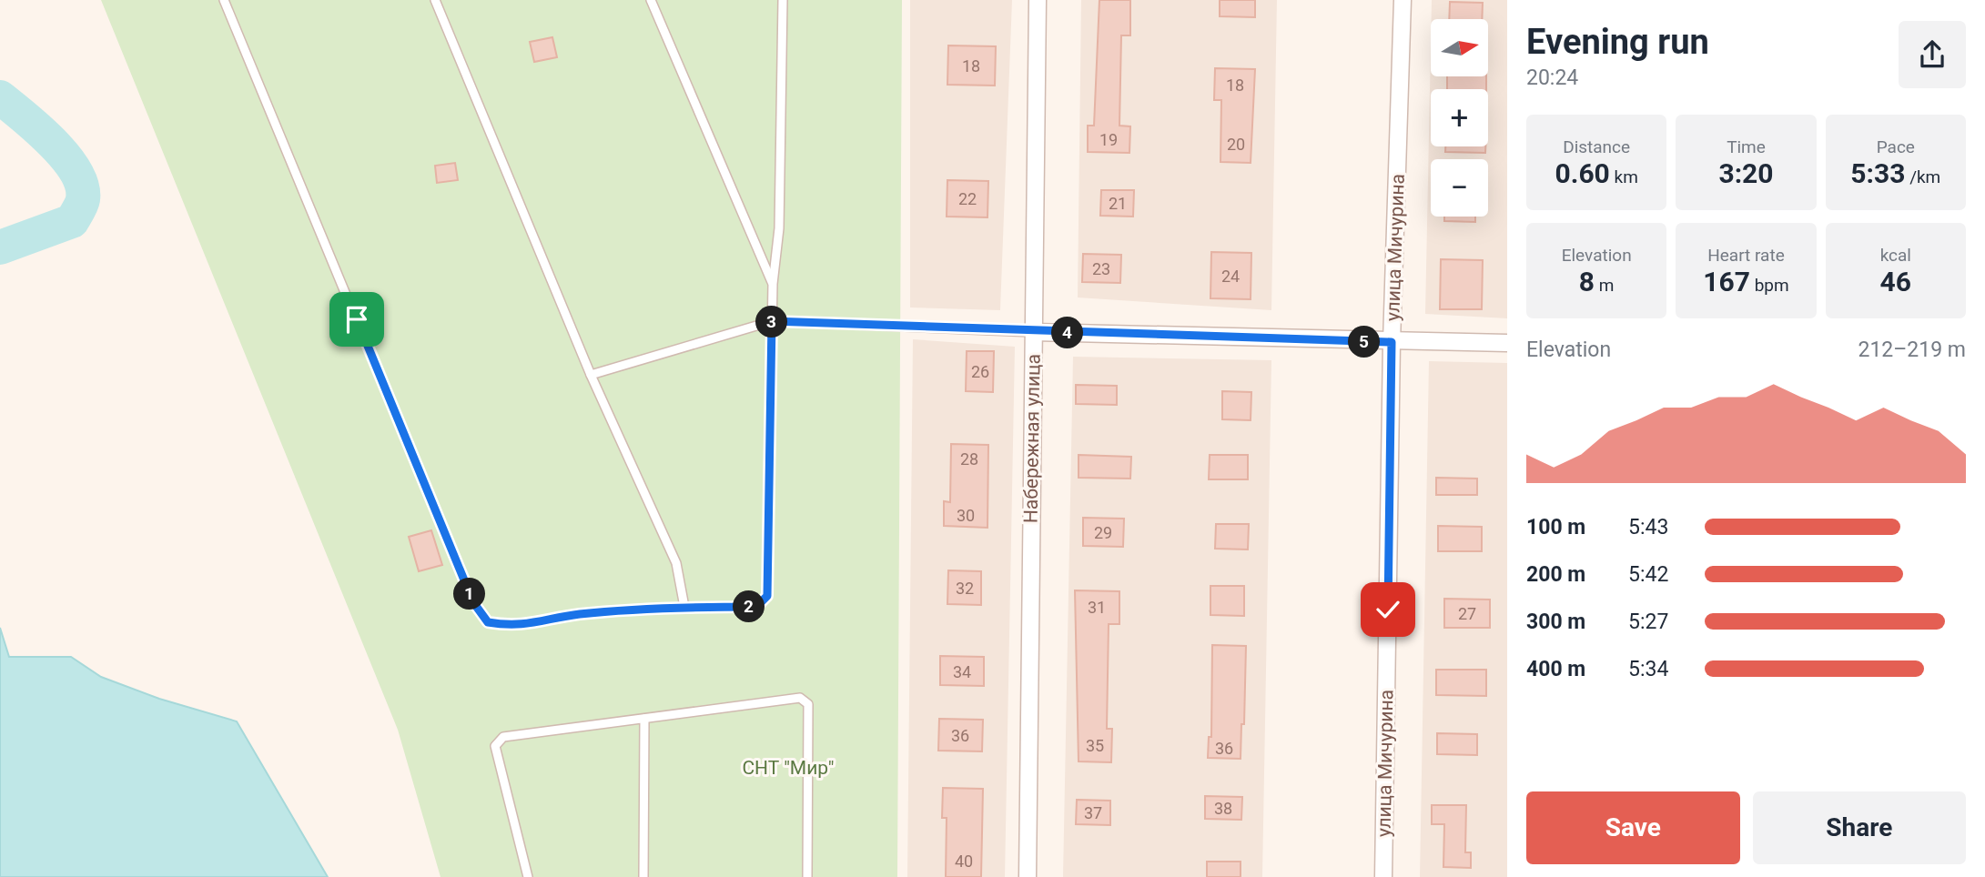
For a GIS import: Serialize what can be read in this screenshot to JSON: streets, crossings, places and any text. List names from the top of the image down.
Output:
{
  "streets": {
    "street": ["улица Мичурина", "Набережная улица"]
  },
  "parks": ["СНТ \"Мир\""],
  "house_numbers": [
    "18",
    "18",
    "19",
    "20",
    "22",
    "21",
    "23",
    "24",
    "26",
    "28",
    "30",
    "29",
    "32",
    "31",
    "27",
    "34",
    "36",
    "35",
    "36",
    "38",
    "37",
    "40"
  ],
  "north": "right",
  "page": {
    "heading": ["Evening run", "20:24"],
    "map_buttons": ["+", "−"],
    "stats": [
      ["Distance", "0.60 km"],
      ["Time", "3:20"],
      ["Pace", "5:33 /km"],
      ["Elevation", "8 m"],
      ["Heart rate", "167 bpm"],
      ["kcal", "46"]
    ],
    "pins": [
      "3",
      "4",
      "5",
      "1",
      "2"
    ],
    "chart": ["Elevation", "212–219 m"],
    "list": [
      {
        "name": "100 m",
        "note": "5:43"
      },
      {
        "name": "200 m",
        "note": "5:42"
      },
      {
        "name": "300 m",
        "note": "5:27"
      },
      {
        "name": "400 m",
        "note": "5:34"
      }
    ],
    "buttons": ["Save", "Share"]
  }
}
